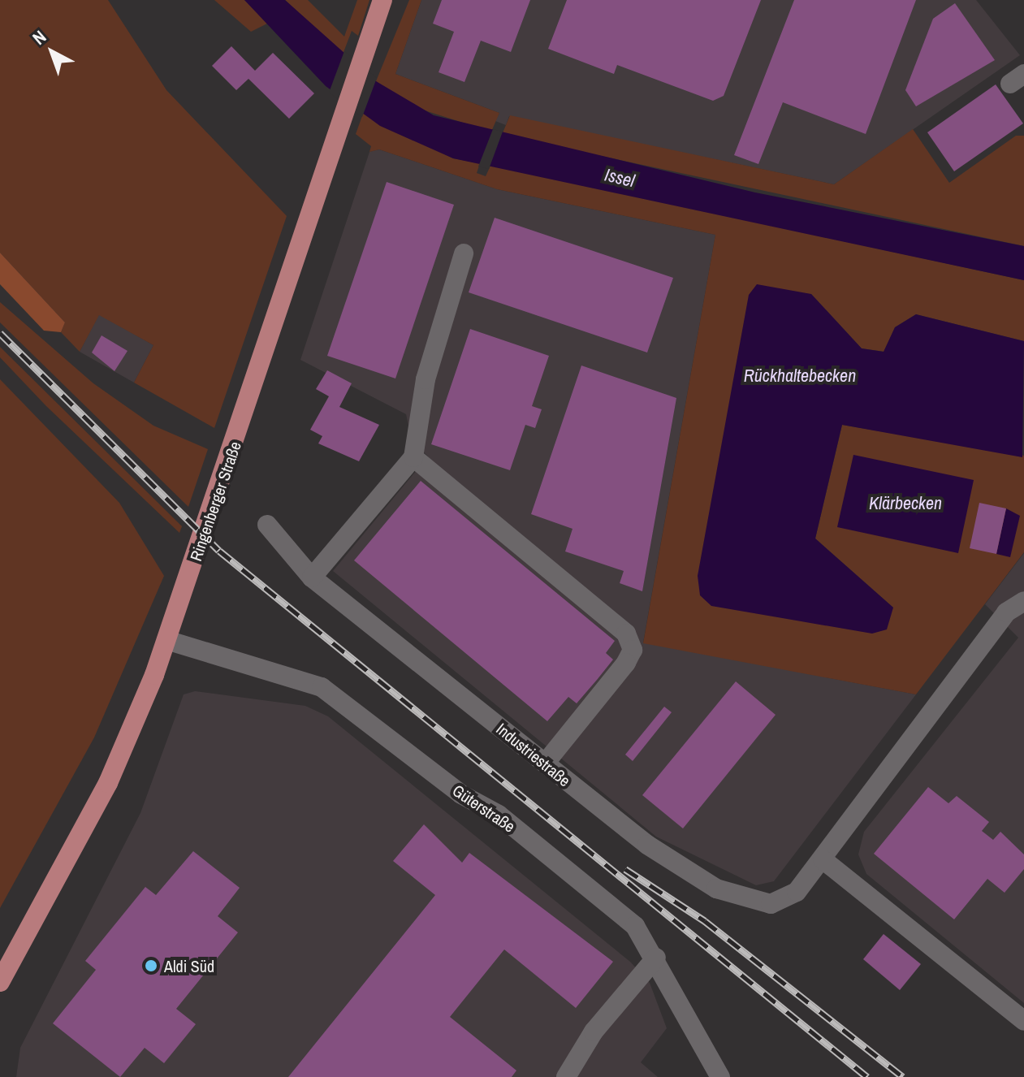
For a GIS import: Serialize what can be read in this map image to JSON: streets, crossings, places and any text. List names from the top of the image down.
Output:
{
  "streets": {
    "main road": ["Ringenberger Straße"],
    "street": ["Industriestraße", "Güterstraße"]
  },
  "crossings": [
    ["Ringenberger Straße", "Güterstraße"]
  ],
  "water": ["Issel", "Rückhaltebecken", "Klärbecken"],
  "places": ["Aldi Süd"],
  "north": "top left"
}
